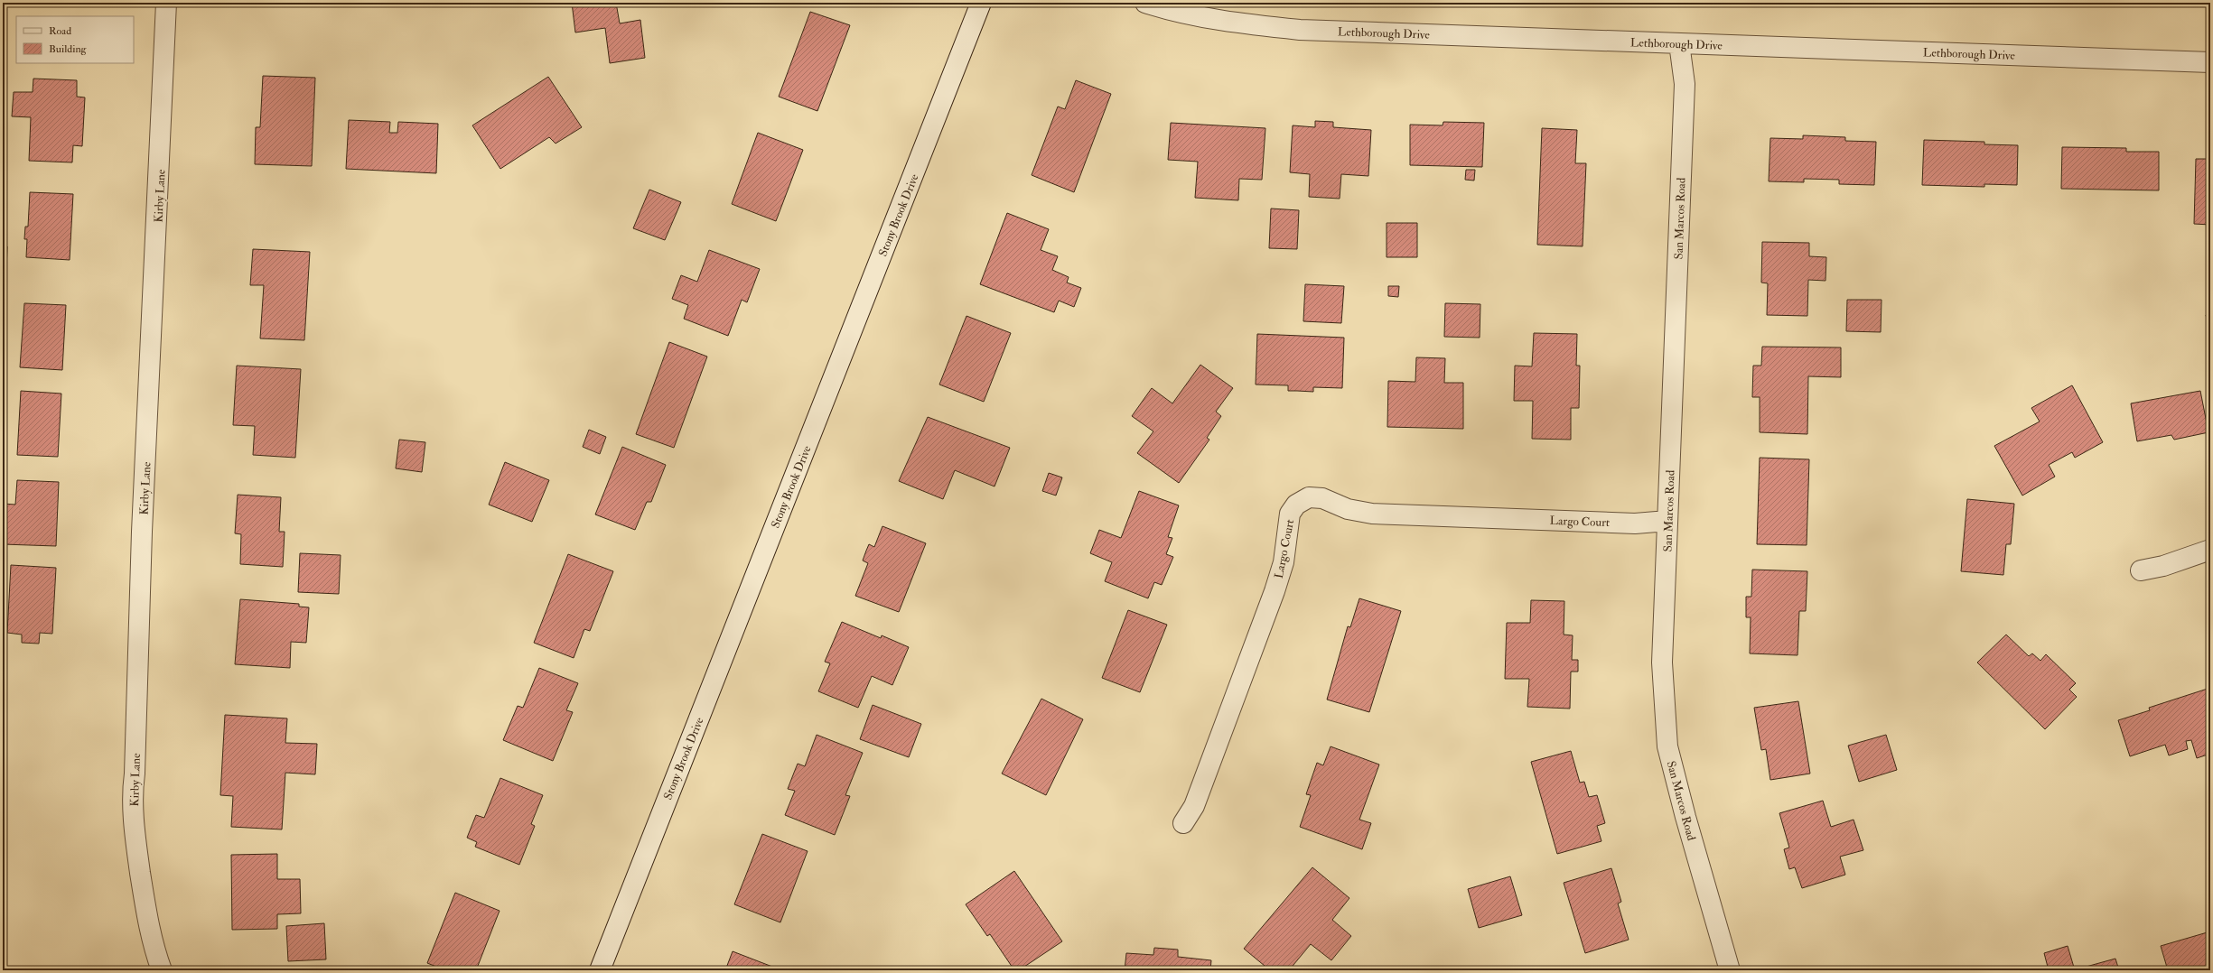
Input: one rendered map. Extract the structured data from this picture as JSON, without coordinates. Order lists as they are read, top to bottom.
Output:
{
  "streets": {
    "street": [
      "Lethborough Drive",
      "Kirby Lane",
      "Stony Brook Drive",
      "San Marcos Road",
      "Largo Court"
    ]
  },
  "crossings": [
    ["Lethborough Drive", "San Marcos Road"],
    ["San Marcos Road", "Largo Court"]
  ],
  "legend": ["Road", "Building"]
}
